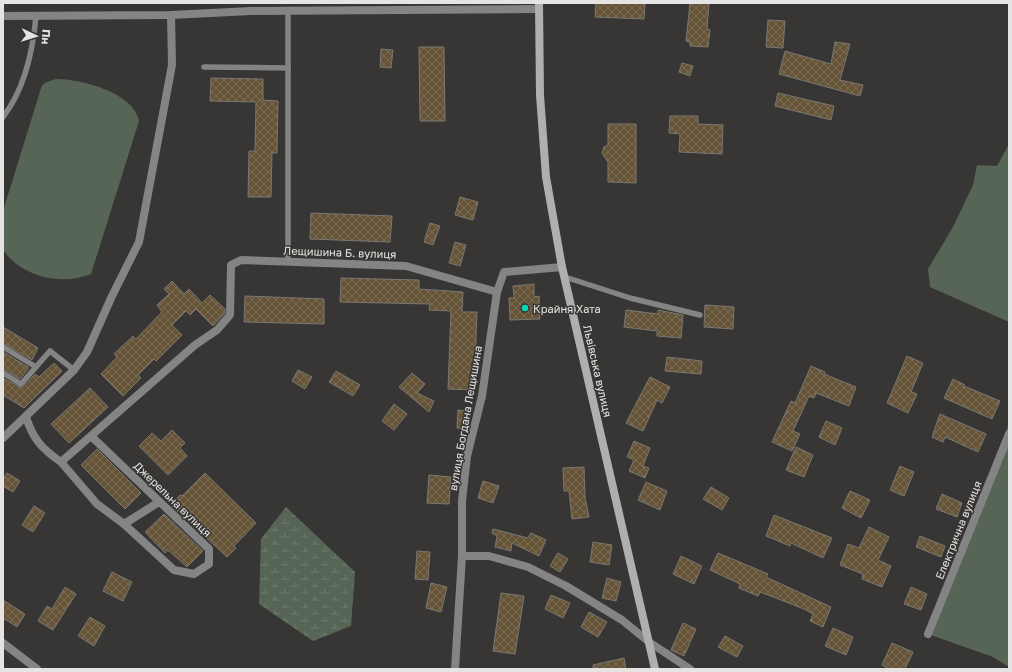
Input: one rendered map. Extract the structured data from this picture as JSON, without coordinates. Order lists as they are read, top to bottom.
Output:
{
  "streets": {
    "main road": ["Львівська вулиця"],
    "street": [
      "Лещишина Б. вулиця",
      "вулиця Богдана Лещишина",
      "Джерельна вулиця",
      "Електрична вулиця"
    ]
  },
  "crossings": [
    ["Лещишина Б. вулиця", "вулиця Богдана Лещишина"],
    ["Лещишина Б. вулиця", "Джерельна вулиця"]
  ],
  "places": ["Крайня Хата"],
  "north": "right"
}
